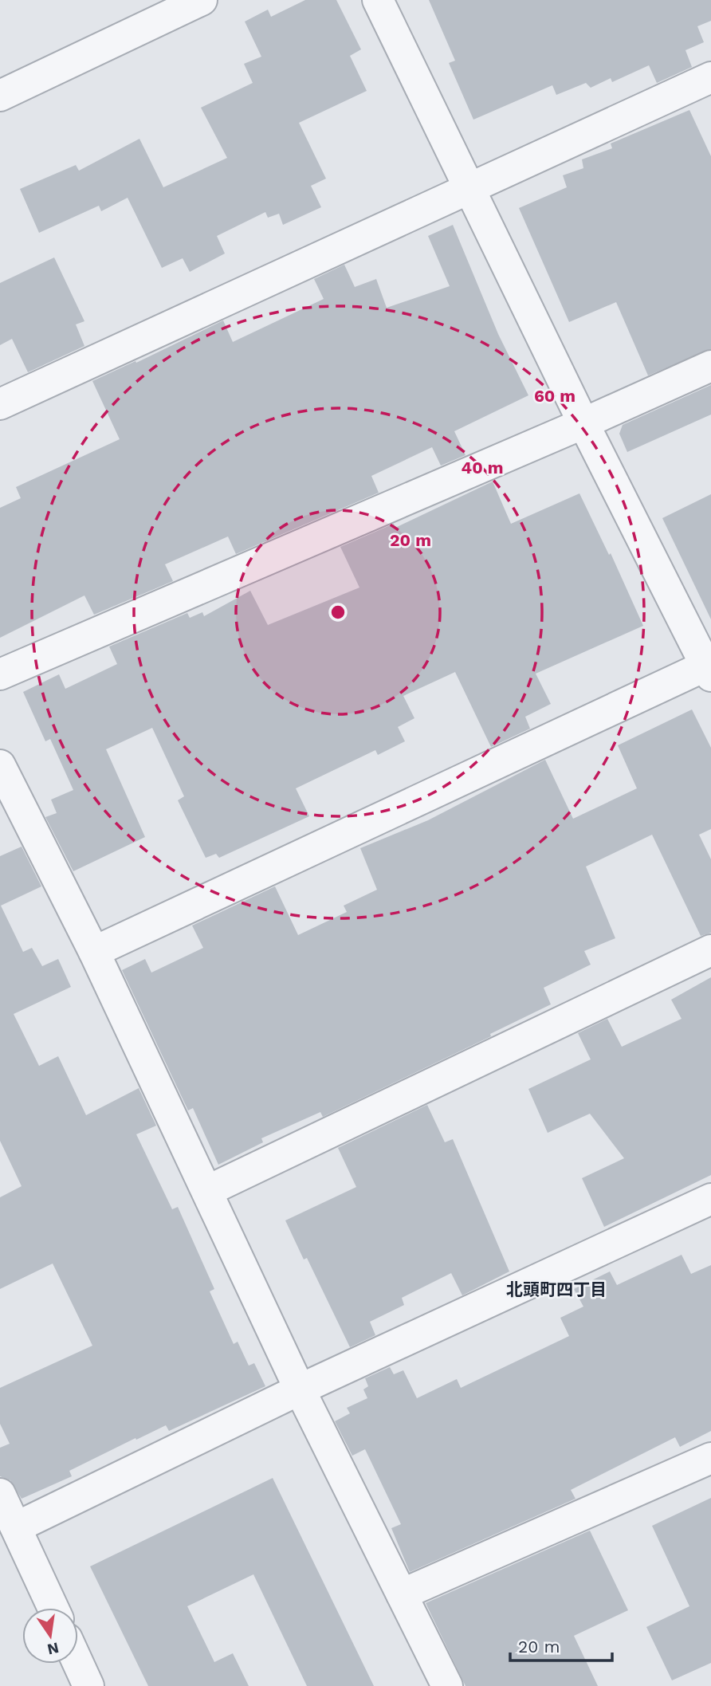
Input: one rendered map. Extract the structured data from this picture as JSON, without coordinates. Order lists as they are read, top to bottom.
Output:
{
  "districts": ["北頭町四丁目"],
  "scale_bar": "20 m",
  "north": "bottom",
  "rings": ["60 m", "40 m", "20 m"]
}
